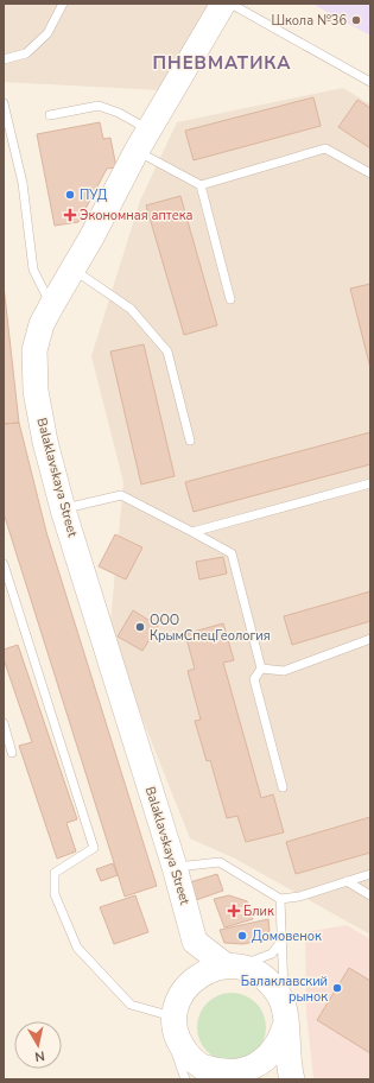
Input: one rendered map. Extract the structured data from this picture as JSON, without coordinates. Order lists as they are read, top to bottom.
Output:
{
  "streets": {
    "main road": ["Balaklavskaya Street"]
  },
  "districts": ["ПНЕВМАТИКА"],
  "places": {
    "other": [
      "Школа №36",
      "ПУД",
      "ООО КрымСпецГеология",
      "Домовенок",
      "Балаклавский рынок"
    ],
    "health": ["Экономная аптека", "Блик"]
  },
  "north": "bottom"
}
